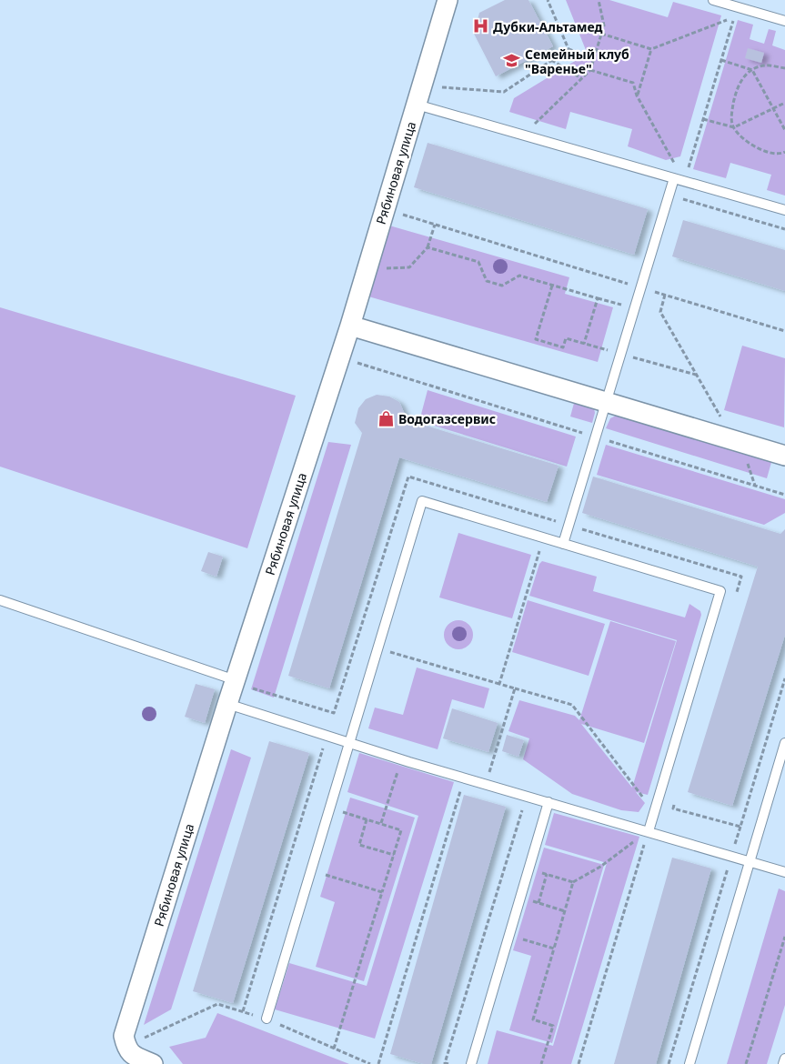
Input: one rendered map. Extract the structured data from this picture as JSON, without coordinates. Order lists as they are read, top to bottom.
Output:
{
  "streets": {
    "street": ["Рябиновая улица"]
  },
  "places": {
    "hospital": ["Дубки-Альтамед"],
    "school or university": ["Семейный клуб \"Варенье\""],
    "shop": ["Водогазсервис"]
  }
}
